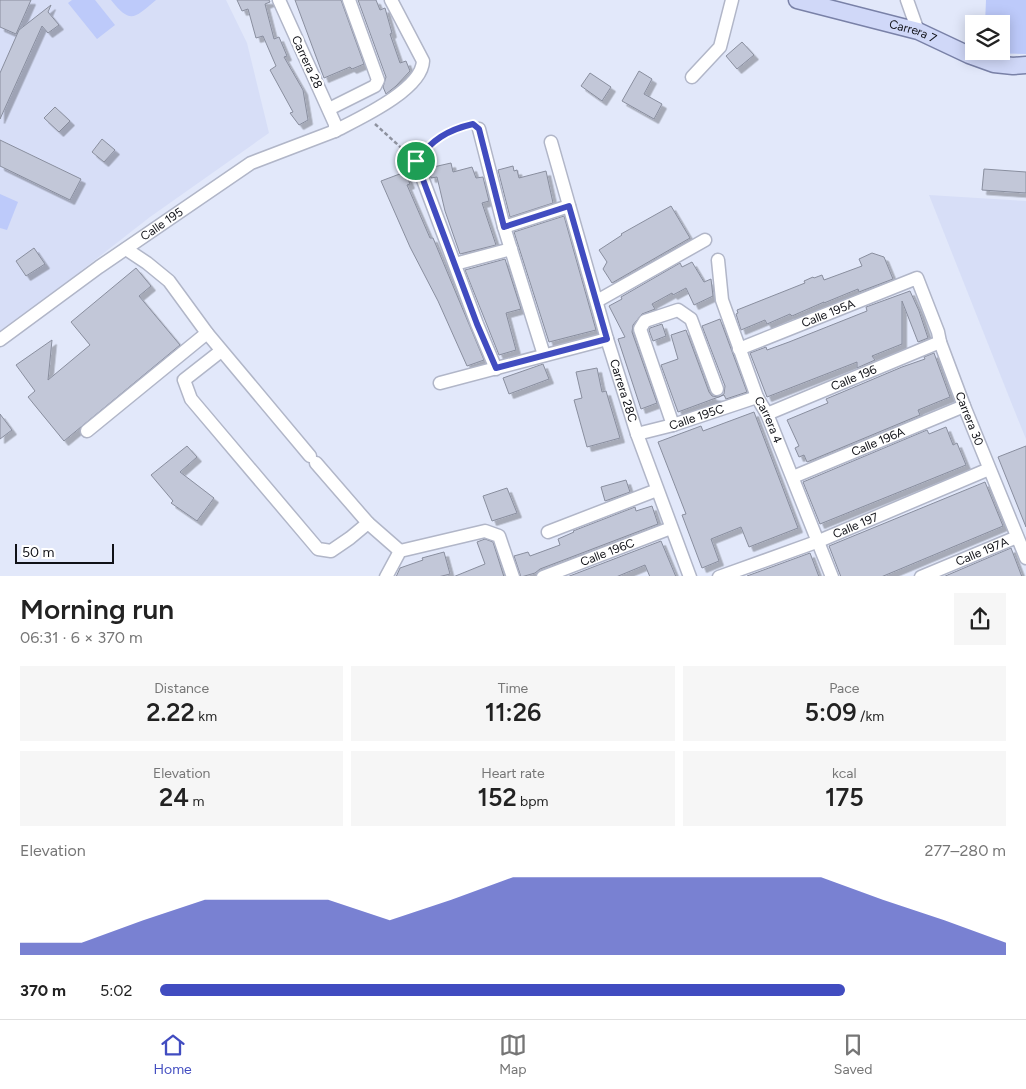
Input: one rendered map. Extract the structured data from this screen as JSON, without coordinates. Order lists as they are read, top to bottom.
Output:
{
  "streets": {
    "main road": ["Carrera 7"],
    "street": [
      "Carrera 28",
      "Calle 195",
      "Calle 195A",
      "Calle 196",
      "Carrera 28C",
      "Calle 195C",
      "Carrera 30",
      "Carrera 4",
      "Calle 196A",
      "Calle 197",
      "Calle 197A",
      "Calle 196C"
    ]
  },
  "crossings": [
    ["Carrera 28", "Calle 195"],
    ["Calle 195A", "Carrera 30"],
    ["Calle 195A", "Carrera 4"],
    ["Calle 196", "Carrera 30"],
    ["Calle 196", "Carrera 4"],
    ["Carrera 28C", "Calle 195C"],
    ["Carrera 28C", "Calle 196C"],
    ["Calle 195C", "Carrera 4"],
    ["Carrera 30", "Calle 196A"],
    ["Carrera 30", "Calle 197"],
    ["Carrera 30", "Calle 197A"],
    ["Carrera 4", "Calle 196A"],
    ["Carrera 4", "Calle 197"]
  ],
  "scale_bar": "50 m",
  "page": {
    "scale": "50 m",
    "heading": ["Morning run", "06:31 · 6 × 370 m"],
    "stats": [
      ["Distance", "2.22 km"],
      ["Time", "11:26"],
      ["Pace", "5:09 /km"],
      ["Elevation", "24 m"],
      ["Heart rate", "152 bpm"],
      ["kcal", "175"]
    ],
    "chart": ["Elevation", "277–280 m"],
    "list": [
      {
        "name": "370 m",
        "note": "5:02"
      }
    ],
    "tabs": ["Home", "Map", "Saved"]
  }
}
